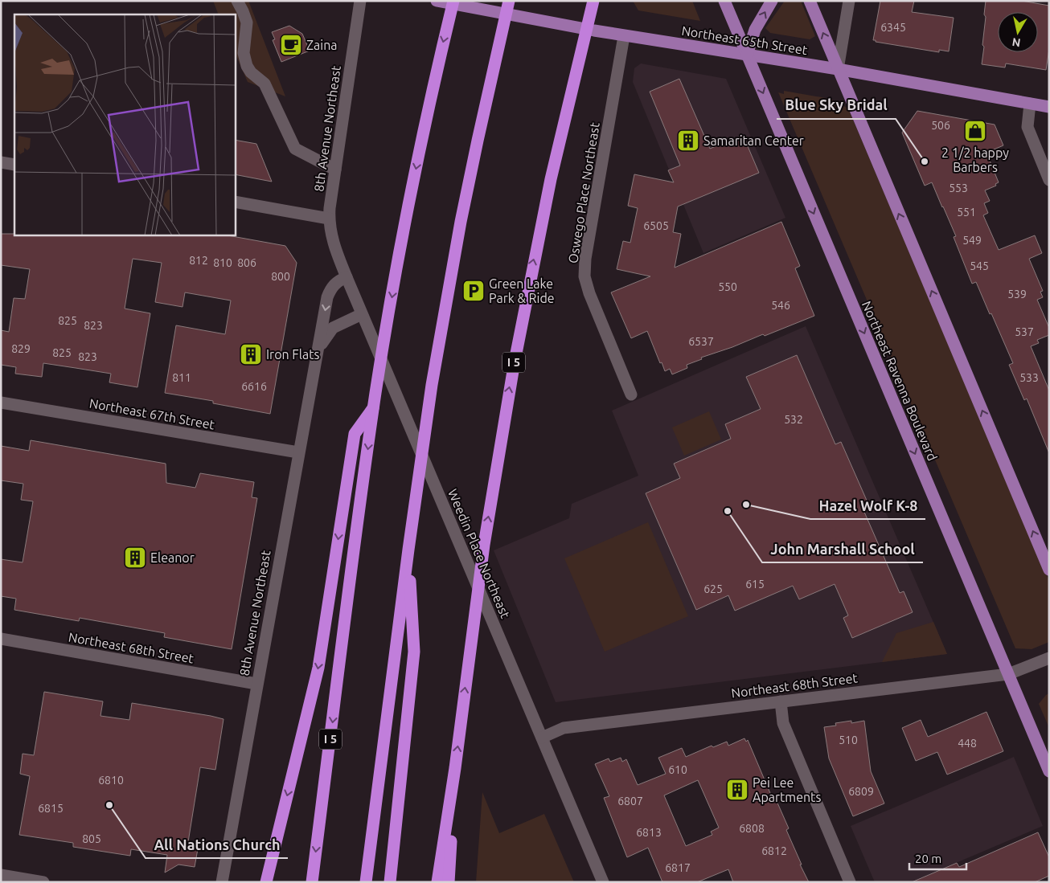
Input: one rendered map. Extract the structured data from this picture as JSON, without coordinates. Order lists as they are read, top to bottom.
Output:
{
  "streets": {
    "highway": ["I 5"],
    "main road": ["Northeast 65th Street", "Northeast Ravenna Boulevard"],
    "street": [
      "8th Avenue Northeast",
      "Oswego Place Northeast",
      "Northeast 67th Street",
      "Weedin Place Northeast",
      "Northeast 68th Street"
    ]
  },
  "crossings": [
    ["Northeast 65th Street", "Oswego Place Northeast"],
    ["Northeast 65th Street", "Northeast Ravenna Boulevard"],
    ["8th Avenue Northeast", "Northeast 67th Street"],
    ["8th Avenue Northeast", "Weedin Place Northeast"],
    ["8th Avenue Northeast", "Northeast 68th Street"],
    ["Northeast Ravenna Boulevard", "Northeast 68th Street"],
    ["Weedin Place Northeast", "Northeast 68th Street"]
  ],
  "places": {
    "cafe": ["Zaina"],
    "shop": ["2 1/2 happy Barbers"],
    "building": [
      "Samaritan Center",
      "Iron Flats",
      "Eleanor",
      "Pei Lee Apartments"
    ],
    "other": [
      "Blue Sky Bridal",
      "Hazel Wolf K-8",
      "John Marshall School",
      "All Nations Church"
    ],
    "parking": ["Green Lake Park & Ride"]
  },
  "house_numbers": [
    "6345",
    "506",
    "553",
    "551",
    "6505",
    "549",
    "812",
    "810",
    "806",
    "545",
    "800",
    "550",
    "539",
    "546",
    "825",
    "823",
    "537",
    "6537",
    "829",
    "825",
    "823",
    "811",
    "533",
    "6616",
    "532",
    "615",
    "625",
    "510",
    "448",
    "610",
    "6810",
    "6809",
    "6807",
    "6815",
    "6808",
    "6813",
    "805",
    "6812",
    "6817"
  ],
  "scale_bar": "20 m",
  "north": "bottom"
}
